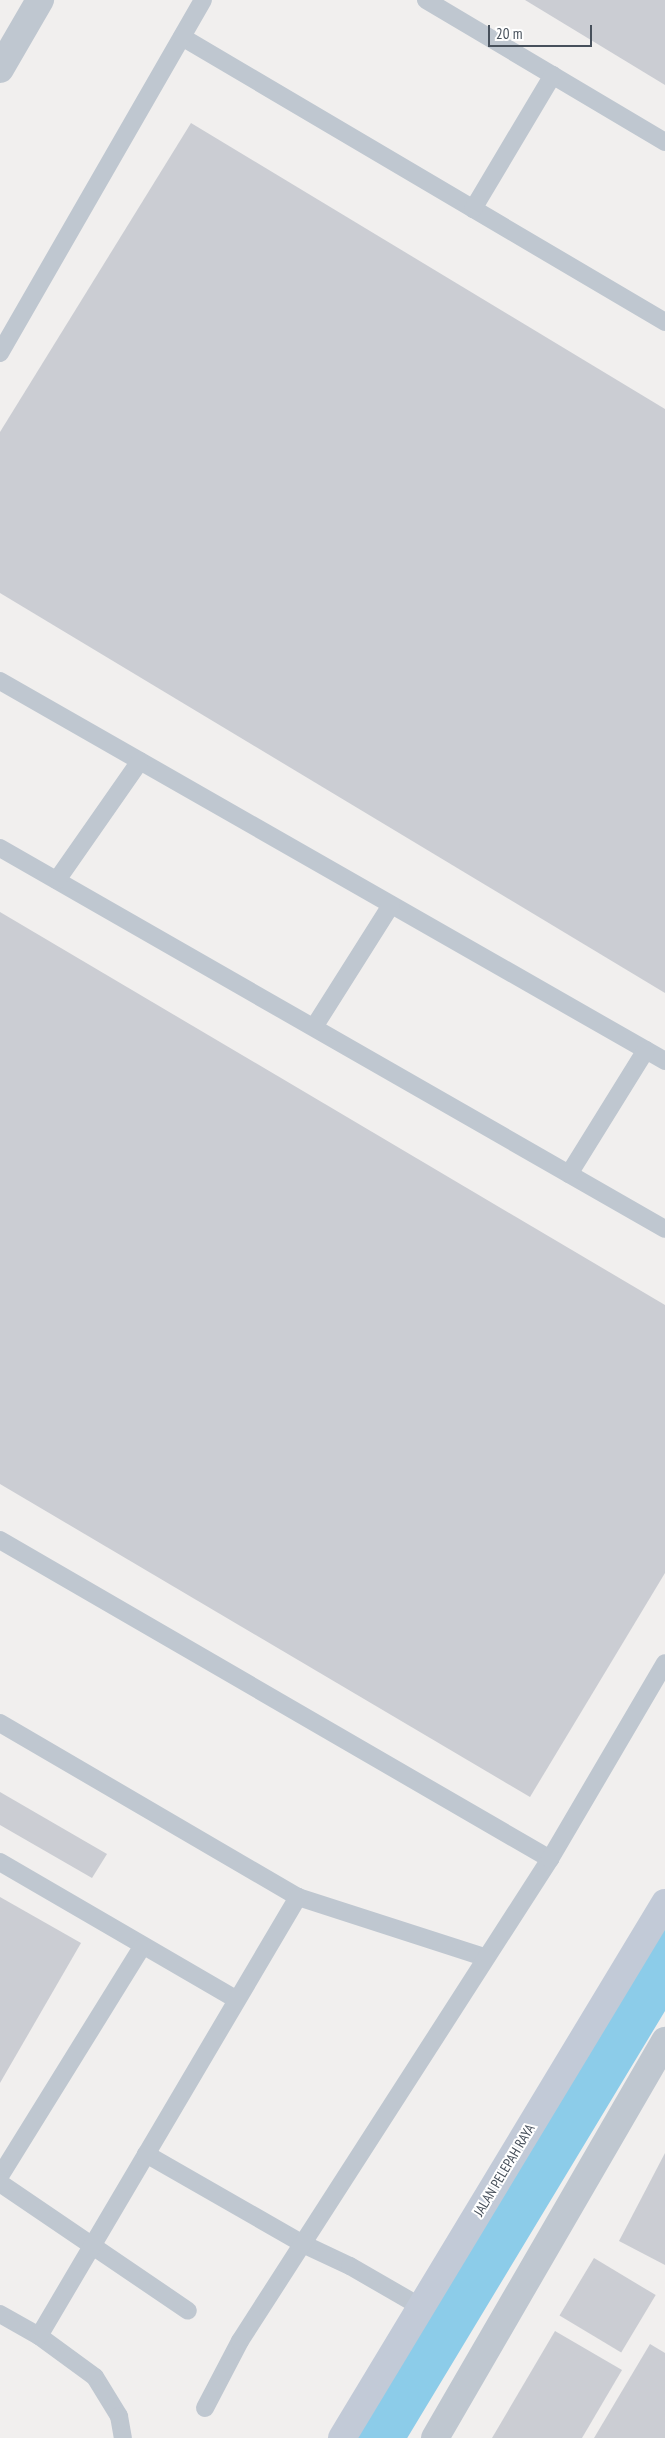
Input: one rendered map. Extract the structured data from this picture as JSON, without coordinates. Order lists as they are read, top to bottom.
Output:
{
  "streets": {
    "street": ["JALAN PELEPAH RAYA"]
  },
  "scale_bar": "20 m"
}
